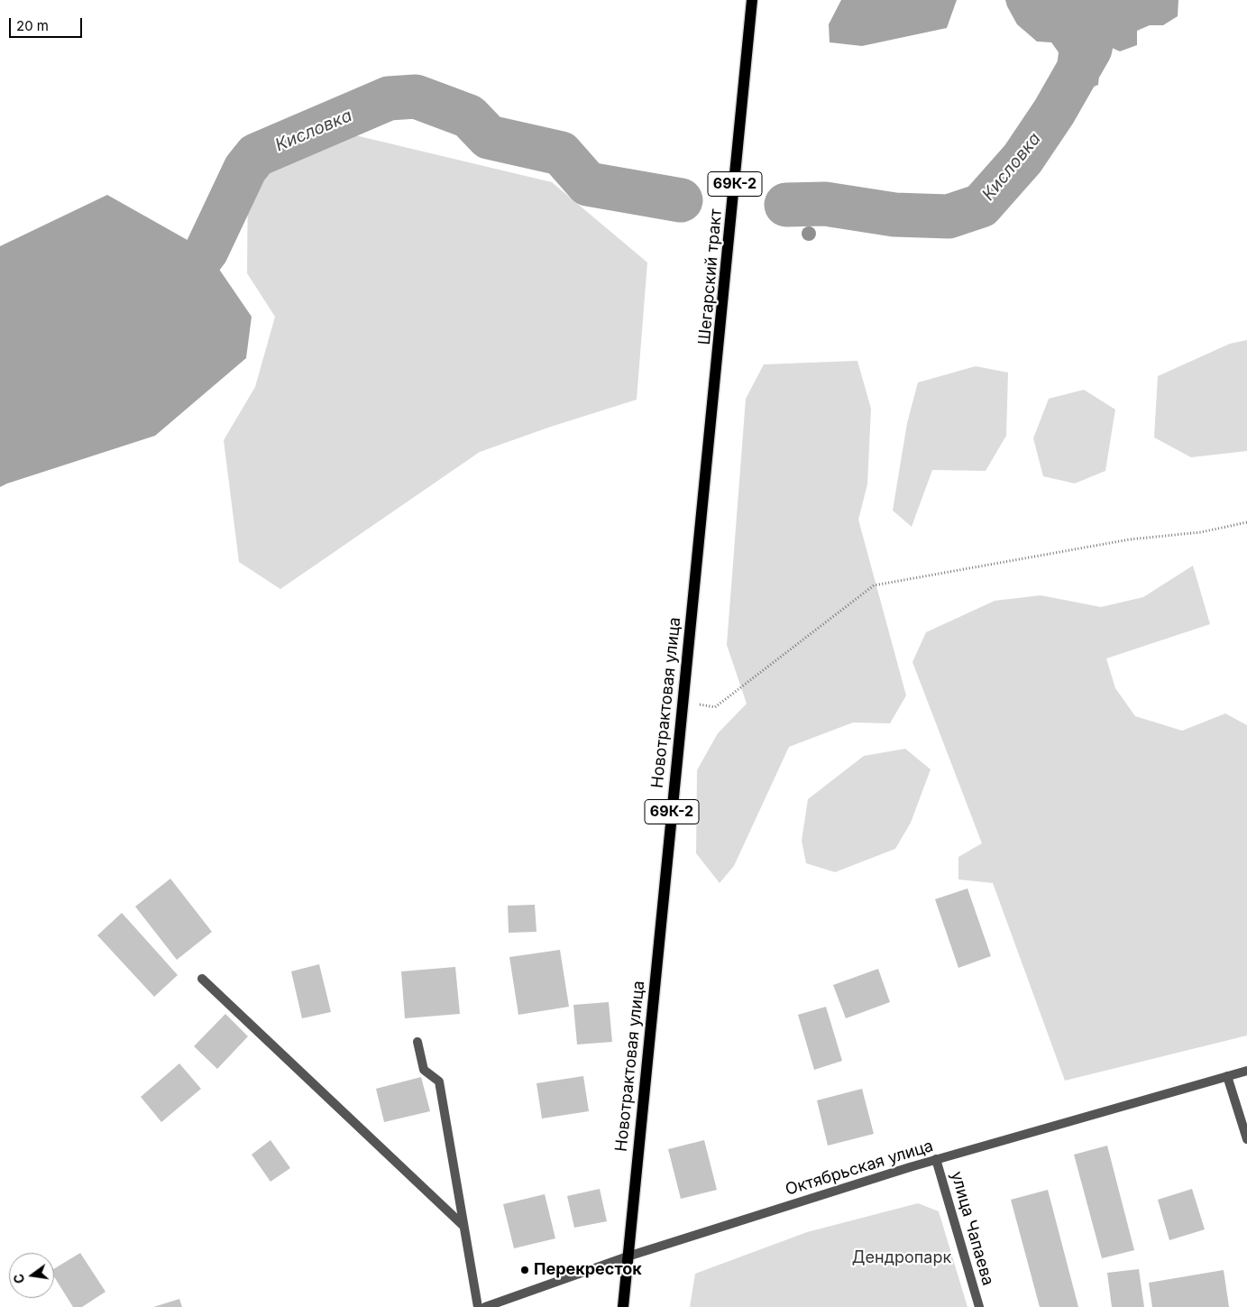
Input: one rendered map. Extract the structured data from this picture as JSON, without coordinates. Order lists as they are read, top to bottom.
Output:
{
  "streets": {
    "main road": ["69К-2", "Шегарский тракт", "Новотрактовая улица"],
    "street": ["Октябрьская улица", "улица Чапаева"]
  },
  "crossings": [
    ["69К-2", "Новотрактовая улица"],
    ["69К-2", "Октябрьская улица"],
    ["Шегарский тракт", "Новотрактовая улица"],
    ["Новотрактовая улица", "Октябрьская улица"],
    ["Октябрьская улица", "улица Чапаева"]
  ],
  "water": ["Кисловка"],
  "parks": ["Дендропарк"],
  "places": ["Перекресток"],
  "scale_bar": "20 m",
  "north": "left"
}
